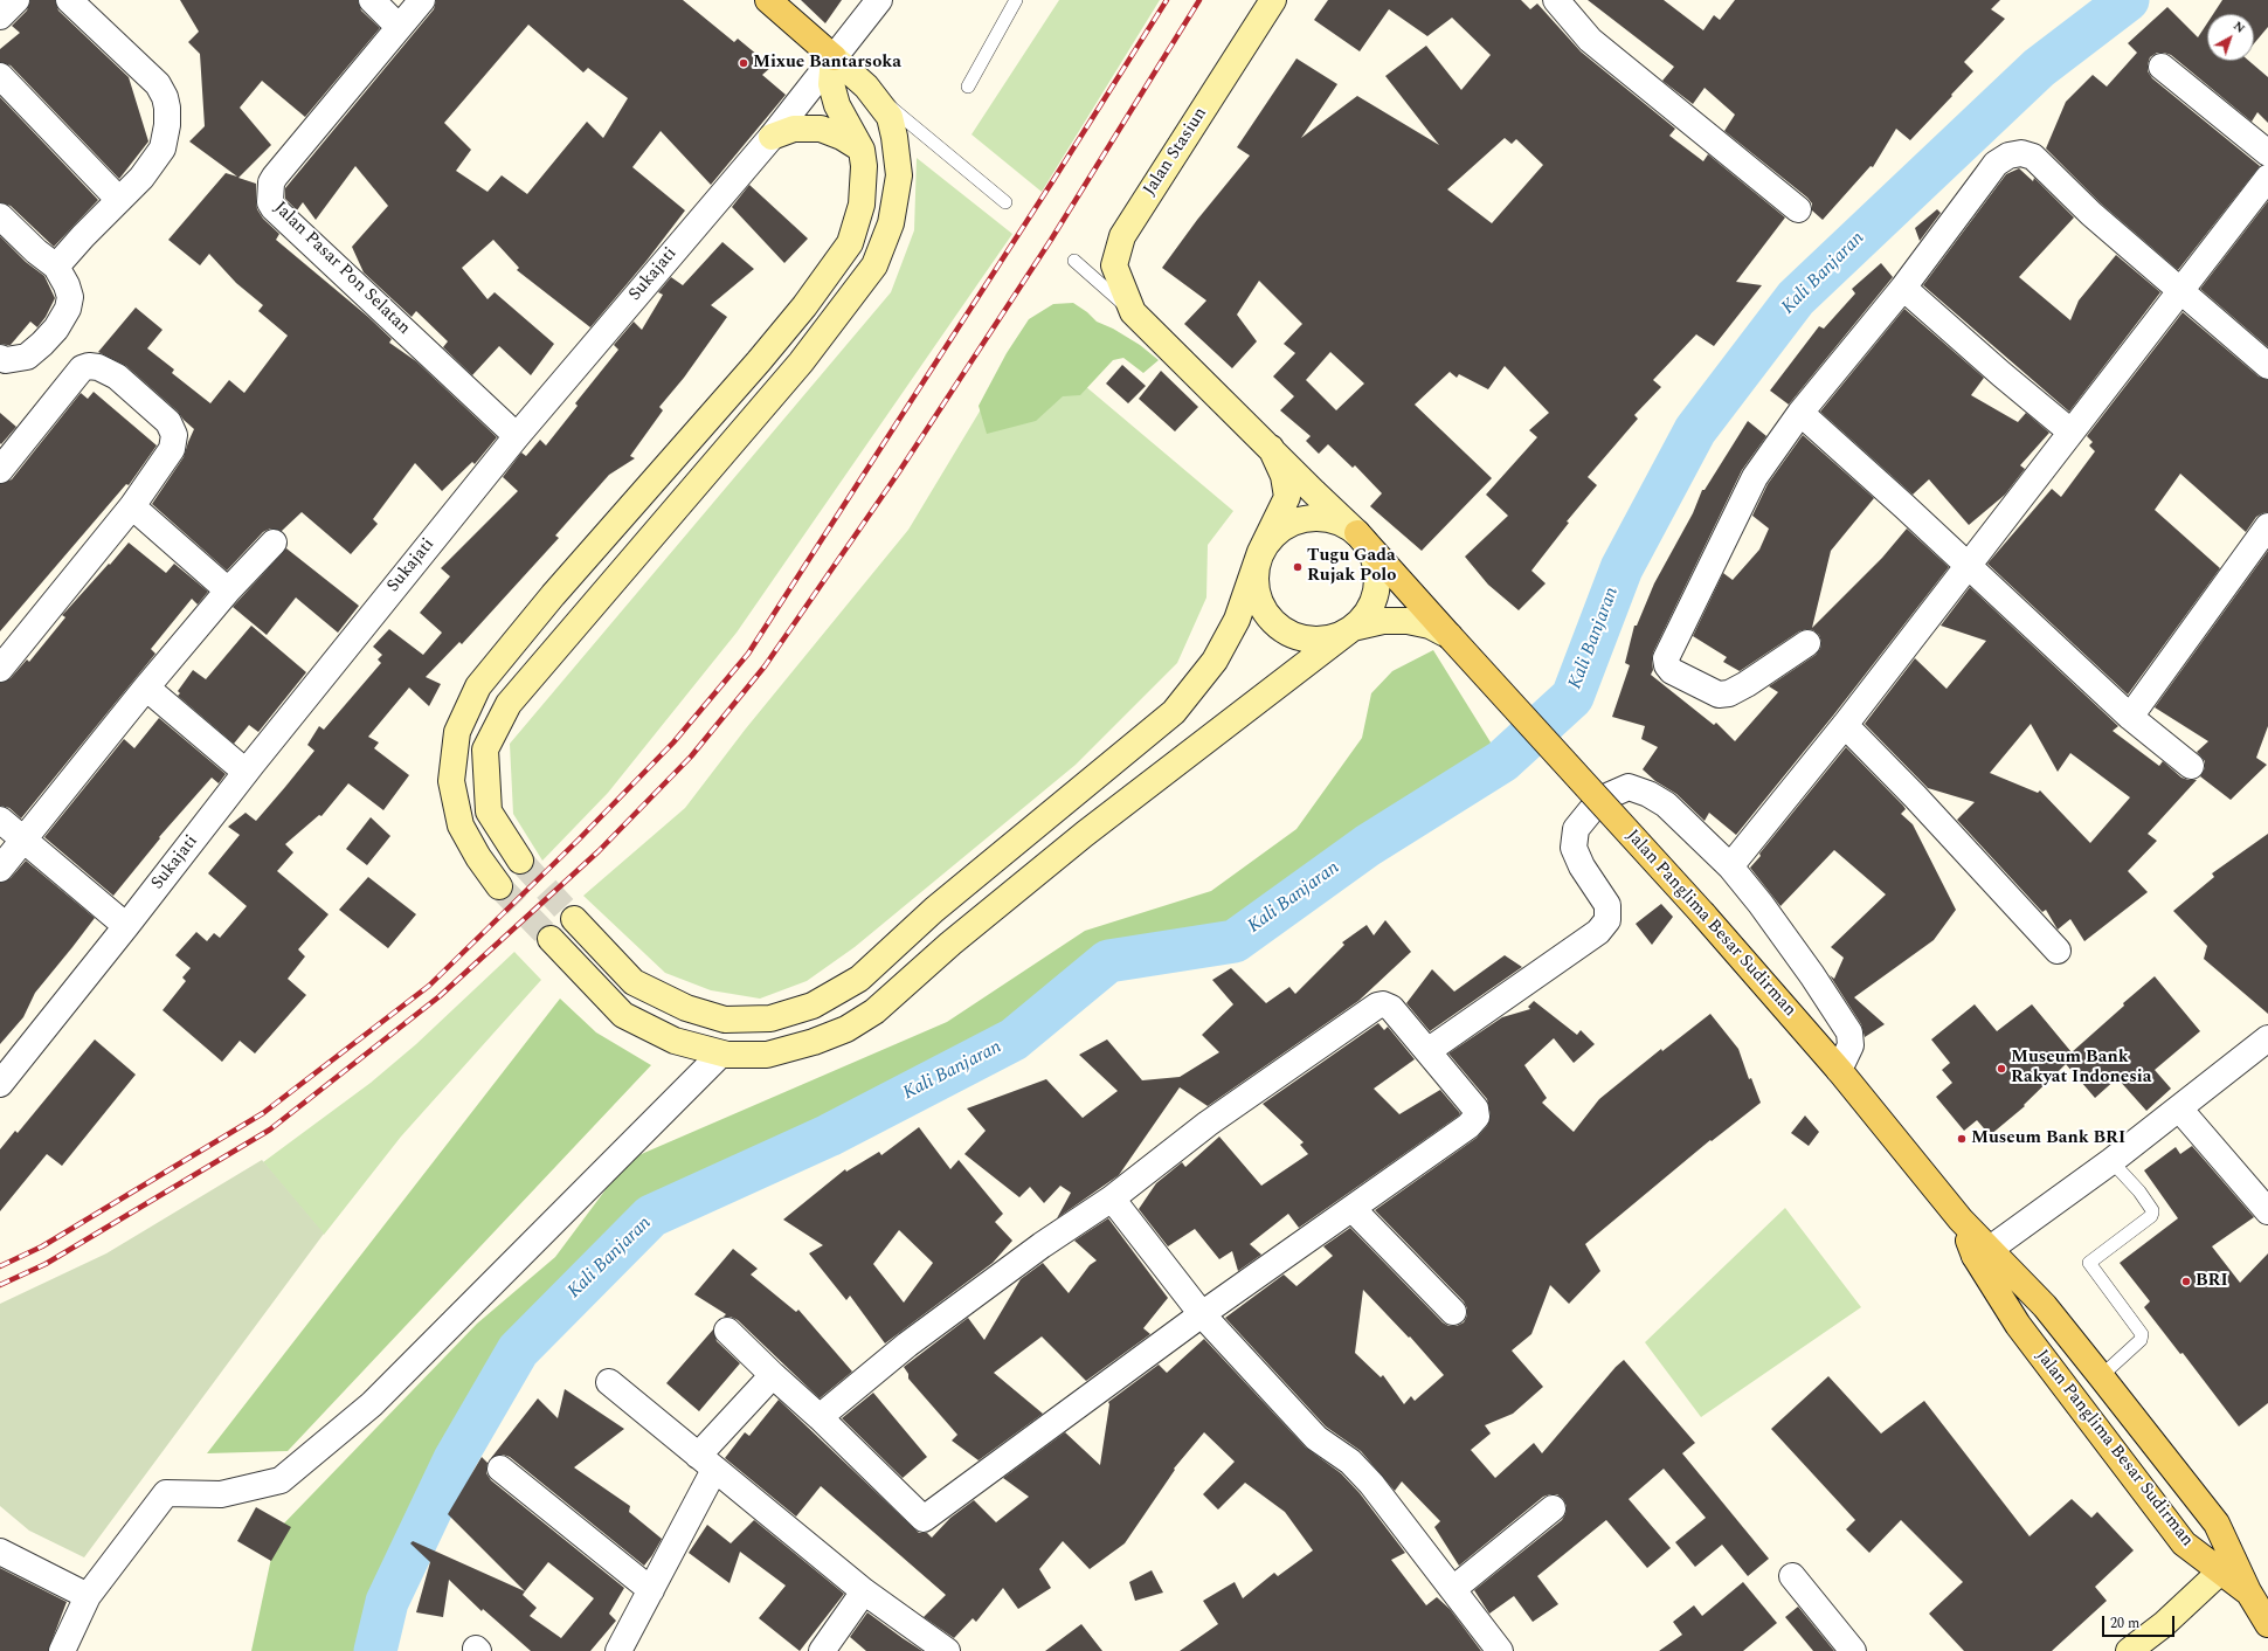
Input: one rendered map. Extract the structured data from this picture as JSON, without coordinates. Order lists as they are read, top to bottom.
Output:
{
  "streets": {
    "main road": ["Jalan Stasiun", "Jalan Panglima Besar Sudirman"],
    "street": ["Jalan Pasar Pon Selatan", "Sukajati"]
  },
  "crossings": [
    ["Jalan Stasiun", "Jalan Panglima Besar Sudirman"],
    ["Jalan Pasar Pon Selatan", "Sukajati"]
  ],
  "water": ["Kali Banjaran"],
  "places": [
    "Mixue Bantarsoka",
    "Tugu Gada Rujak Polo",
    "Museum Bank Rakyat Indonesia",
    "Museum Bank BRI",
    "BRI"
  ],
  "scale_bar": "20 m",
  "north": "top right"
}
